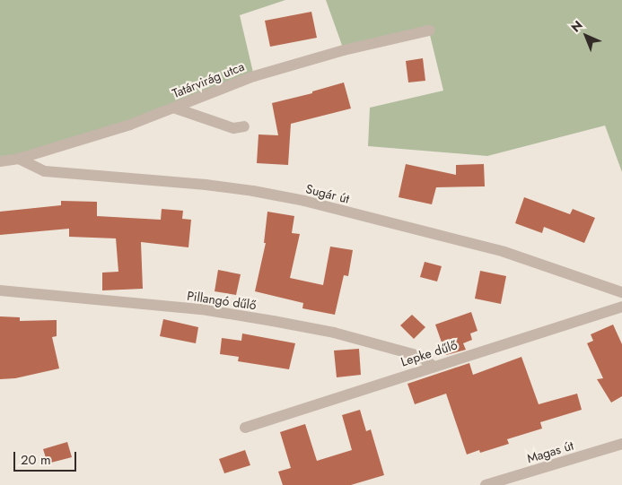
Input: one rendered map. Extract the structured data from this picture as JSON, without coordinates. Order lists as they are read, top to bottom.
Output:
{
  "streets": {
    "street": [
      "Tatárvirág utca",
      "Sugár út",
      "Pillangó dűlő",
      "Lepke dűlő",
      "Magas út"
    ]
  },
  "crossings": [
    ["Tatárvirág utca", "Sugár út"],
    ["Pillangó dűlő", "Lepke dűlő"]
  ],
  "scale_bar": "20 m",
  "north": "top left"
}
